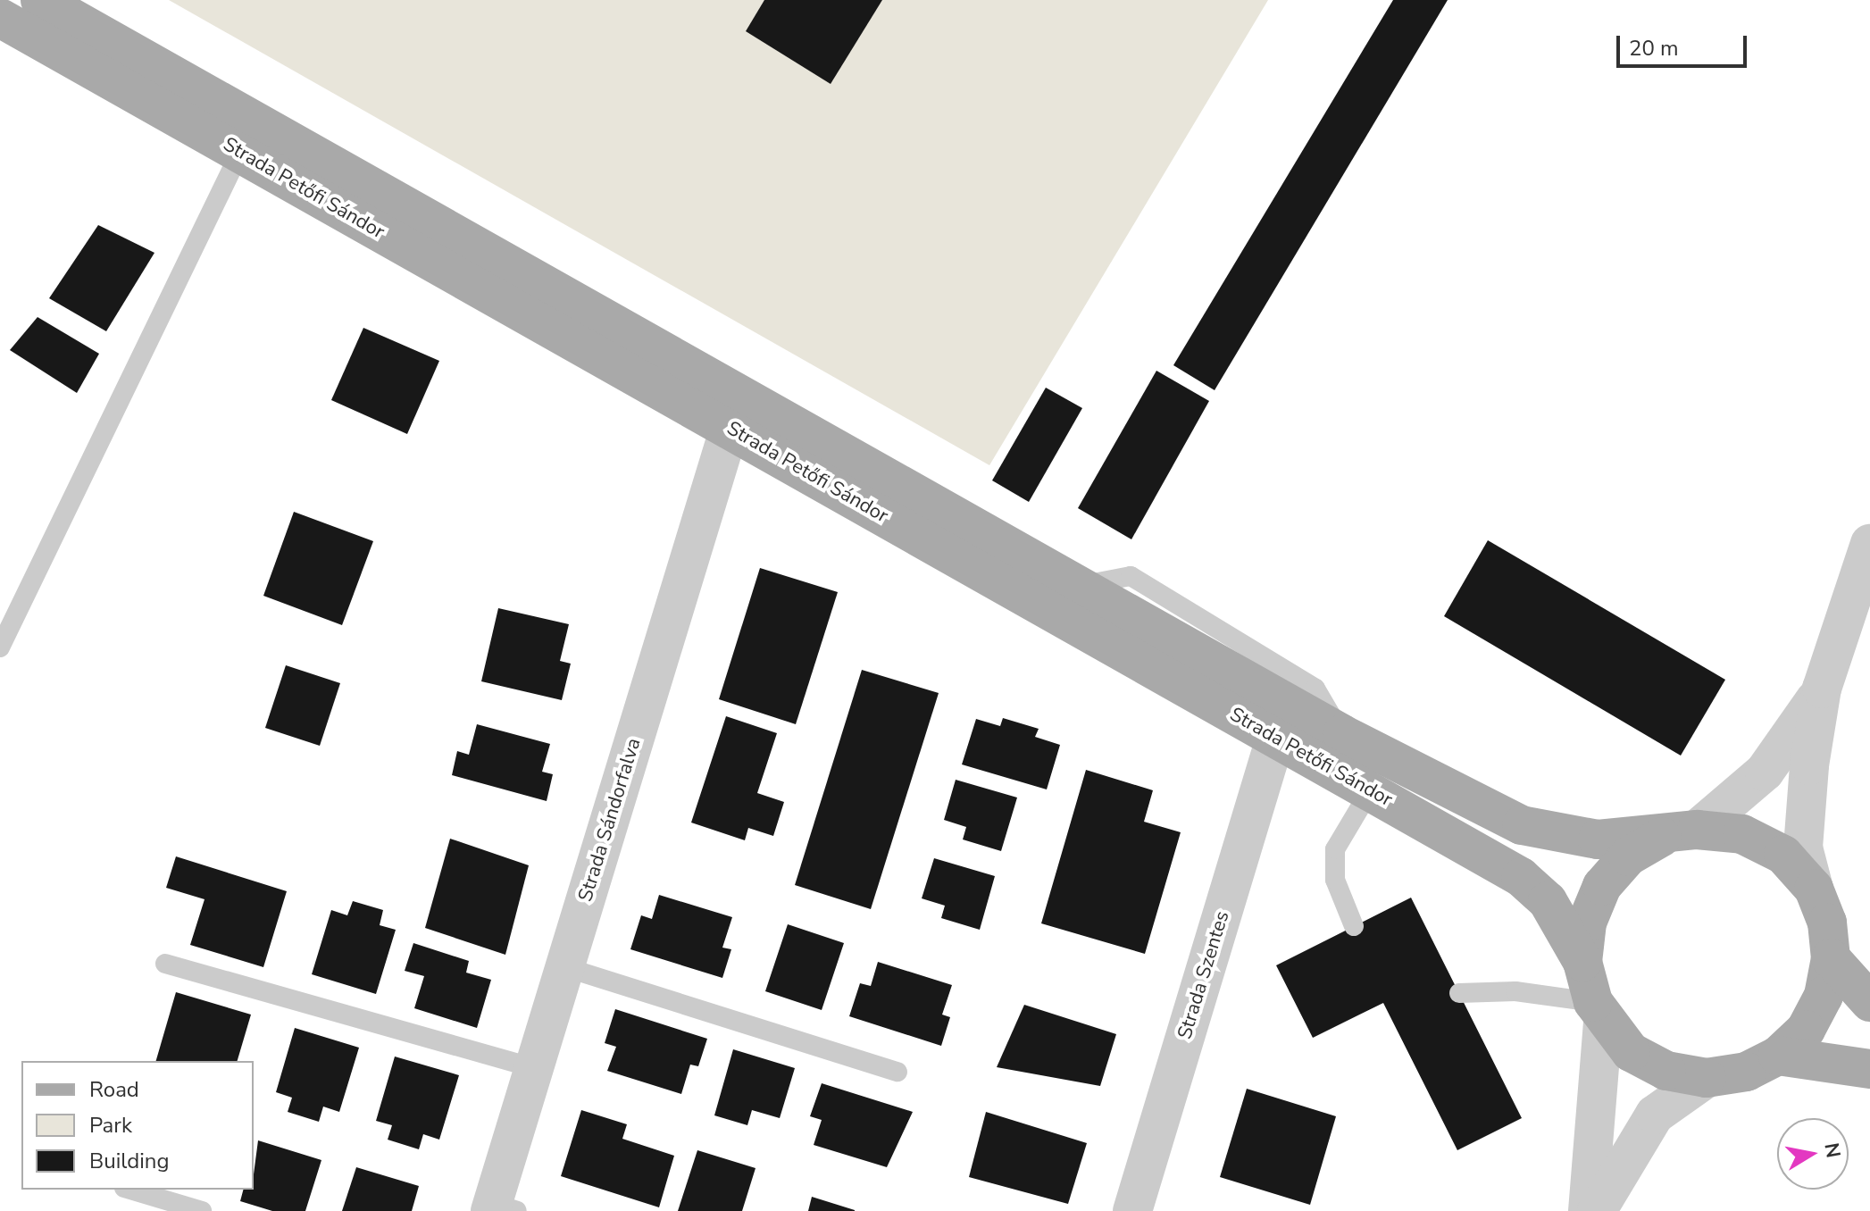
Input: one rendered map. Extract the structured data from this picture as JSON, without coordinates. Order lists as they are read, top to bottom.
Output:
{
  "streets": {
    "main road": ["Strada Petőfi Sándor"],
    "street": ["Strada Sándorfalva", "Strada Szentes"]
  },
  "crossings": [
    ["Strada Petőfi Sándor", "Strada Sándorfalva"],
    ["Strada Petőfi Sándor", "Strada Szentes"]
  ],
  "legend": ["Road", "Park", "Building"],
  "scale_bar": "20 m",
  "north": "right"
}
